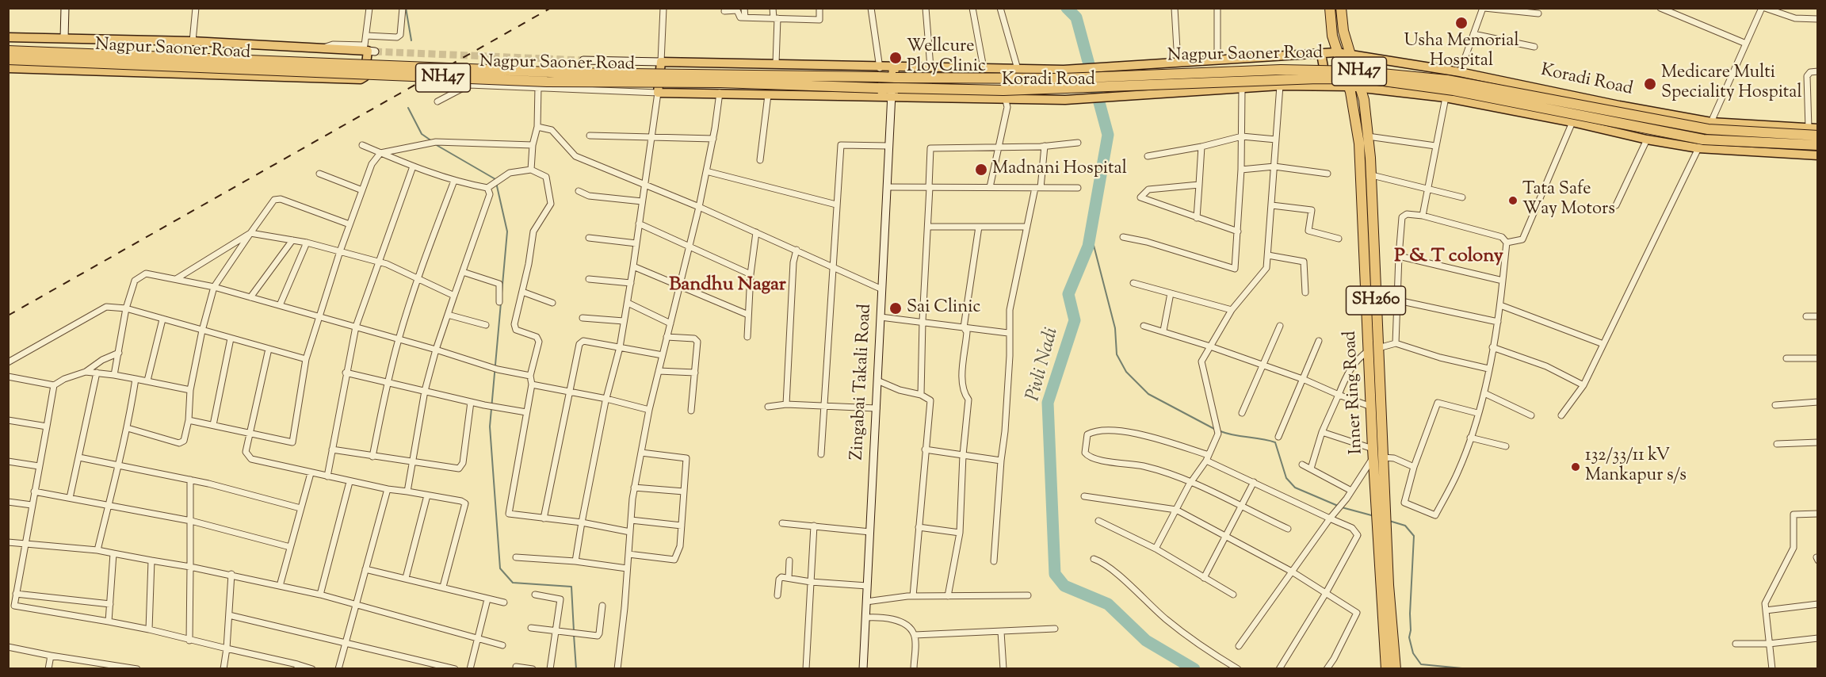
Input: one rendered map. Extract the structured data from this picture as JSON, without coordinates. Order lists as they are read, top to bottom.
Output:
{
  "streets": {
    "highway": [
      "Nagpur Saoner Road",
      "NH47",
      "Koradi Road",
      "SH260",
      "Inner Ring Road"
    ],
    "street": ["Zingabai Takali Road"]
  },
  "crossings": [
    ["Nagpur Saoner Road", "NH47"],
    ["Nagpur Saoner Road", "Koradi Road"],
    ["Nagpur Saoner Road", "Zingabai Takali Road"],
    ["NH47", "Koradi Road"],
    ["NH47", "SH260"],
    ["Koradi Road", "SH260"],
    ["Koradi Road", "Zingabai Takali Road"],
    ["Koradi Road", "Inner Ring Road"],
    ["SH260", "Inner Ring Road"]
  ],
  "districts": ["P & T colony", "Bandhu Nagar"],
  "water": ["Pivli Nadi"],
  "places": [
    "Usha Memorial Hospital",
    "Wellcure PloyClinic",
    "Medicare Multi Speciality Hospital",
    "Madnani Hospital",
    "Tata Safe Way Motors",
    "Sai Clinic",
    "132/33/11 kV Mankapur s/s"
  ]
}
